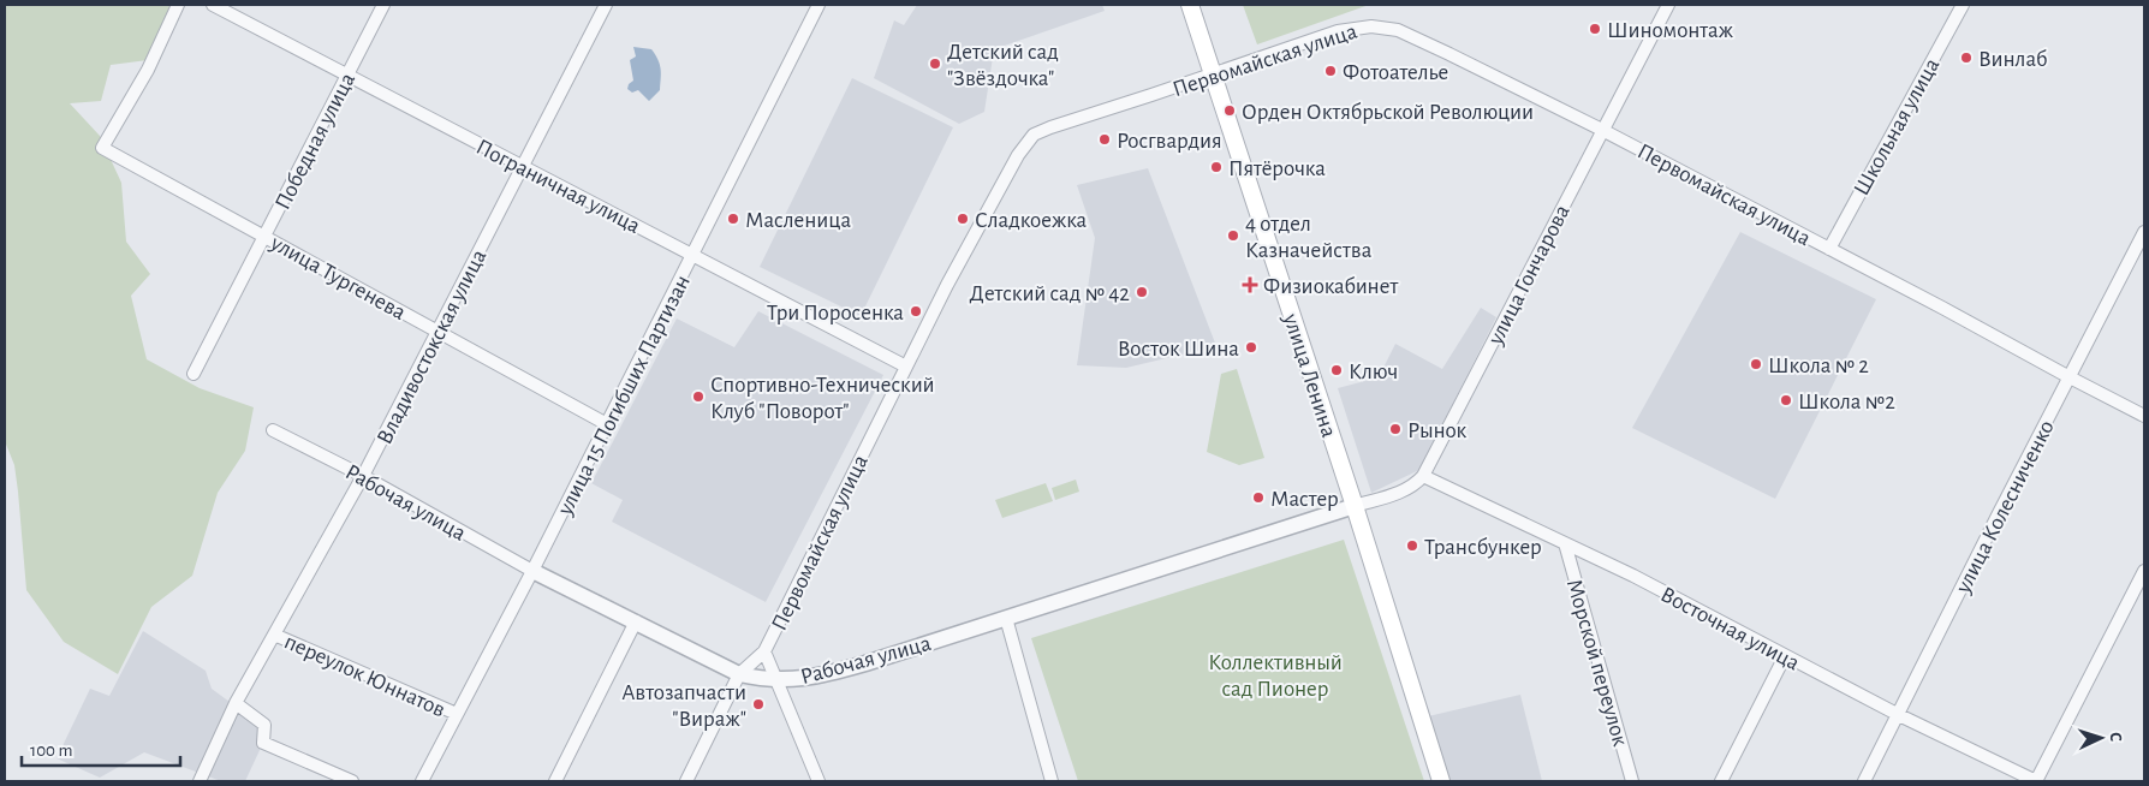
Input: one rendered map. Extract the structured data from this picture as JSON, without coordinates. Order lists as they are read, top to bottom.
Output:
{
  "streets": {
    "main road": ["улица Ленина"],
    "street": [
      "Первомайская улица",
      "Школьная улица",
      "Победная улица",
      "Пограничная улица",
      "улица Гончарова",
      "улица Тургенева",
      "Владивостокская улица",
      "улица 15 Погибших Партизан",
      "Рабочая улица",
      "улица Колесниченко",
      "Восточная улица",
      "Морской переулок",
      "переулок Юннатов"
    ]
  },
  "crossings": [
    ["Первомайская улица", "Школьная улица"],
    ["Первомайская улица", "Пограничная улица"],
    ["Первомайская улица", "улица Гончарова"],
    ["Первомайская улица", "улица Ленина"],
    ["Первомайская улица", "Рабочая улица"],
    ["Первомайская улица", "улица Колесниченко"],
    ["Победная улица", "Пограничная улица"],
    ["Победная улица", "улица Тургенева"],
    ["Пограничная улица", "Владивостокская улица"],
    ["Пограничная улица", "улица 15 Погибших Партизан"],
    ["улица Гончарова", "улица Ленина"],
    ["улица Гончарова", "Рабочая улица"],
    ["улица Гончарова", "Восточная улица"],
    ["улица Тургенева", "Владивостокская улица"],
    ["улица Тургенева", "улица 15 Погибших Партизан"],
    ["Владивостокская улица", "Рабочая улица"],
    ["Владивостокская улица", "переулок Юннатов"],
    ["улица Ленина", "Рабочая улица"],
    ["улица 15 Погибших Партизан", "Рабочая улица"],
    ["улица 15 Погибших Партизан", "переулок Юннатов"],
    ["улица Колесниченко", "Восточная улица"],
    ["Восточная улица", "Морской переулок"]
  ],
  "parks": ["Коллективный сад Пионер"],
  "places": {
    "other": [
      "Шиномонтаж",
      "Винлаб",
      "Детский сад \"Звёздочка\"",
      "Фотоателье",
      "Орден Октябрьской Революции",
      "Росгвардия",
      "Пятёрочка",
      "Масленица",
      "Сладкоежка",
      "4 отдел Казначейства",
      "Детский сад № 42",
      "Три Поросенка",
      "Восток Шина",
      "Школа № 2",
      "Ключ",
      "Спортивно-Технический Клуб \"Поворот\"",
      "Школа №2",
      "Рынок",
      "Мастер",
      "Трансбункер",
      "Автозапчасти \"Вираж\""
    ],
    "health": ["Физиокабинет"]
  },
  "scale_bar": "100 m",
  "north": "right"
}
